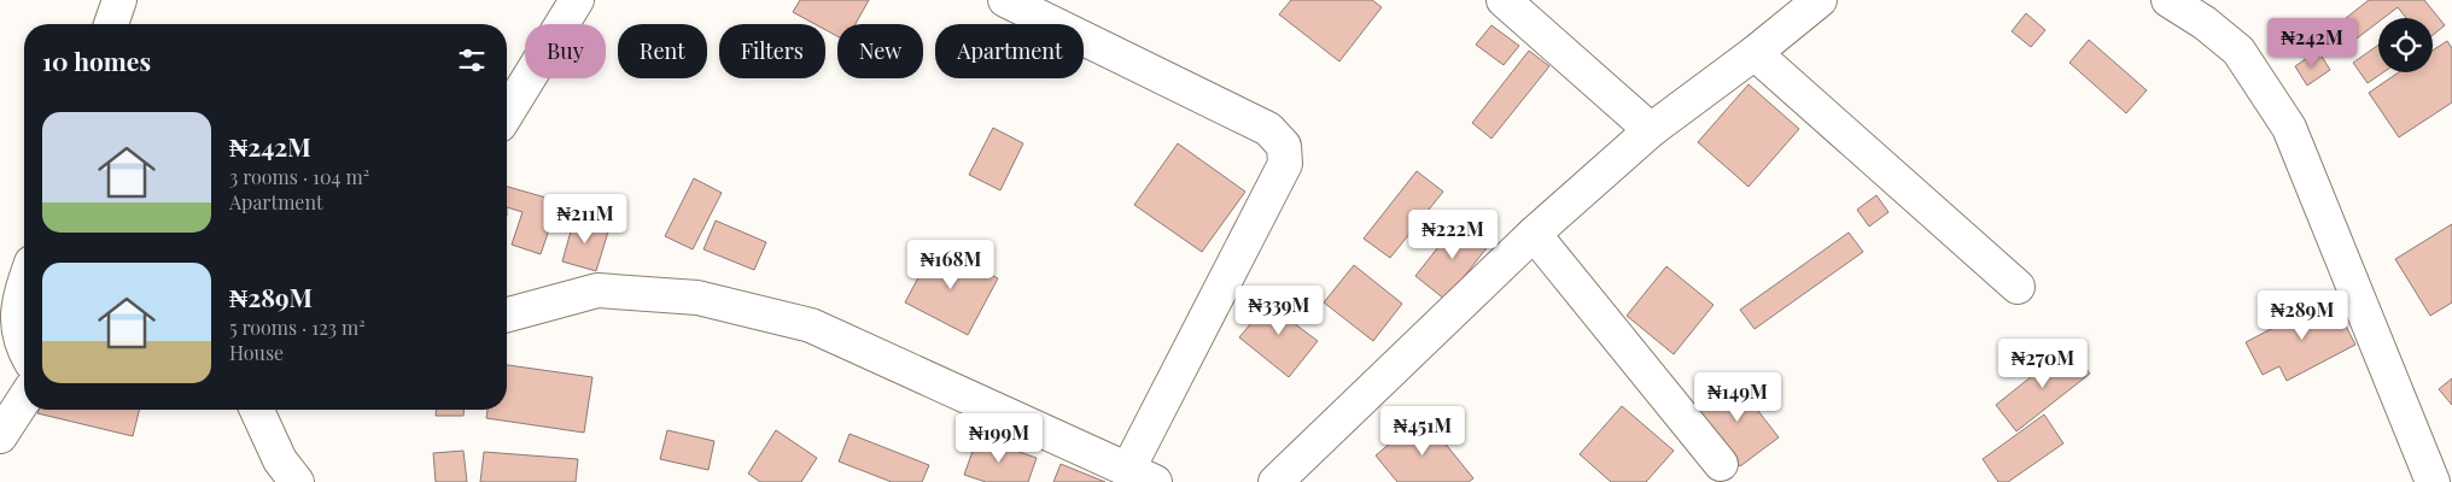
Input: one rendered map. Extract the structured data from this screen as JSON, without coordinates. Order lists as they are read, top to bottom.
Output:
{
  "page": {
    "price": [
      "₦242M",
      "₦211M",
      "₦222M",
      "₦168M",
      "₦339M",
      "₦289M",
      "₦270M",
      "₦149M",
      "₦451M",
      "₦199M"
    ],
    "chip": [
      "Buy",
      "Rent",
      "Filters",
      "New",
      "Apartment"
    ],
    "heading": "10 homes",
    "list": [
      {
        "name": "₦242M",
        "note": "3 rooms · 104 m² · Apartment"
      },
      {
        "name": "₦289M",
        "note": "5 rooms · 123 m² · House"
      }
    ]
  }
}
